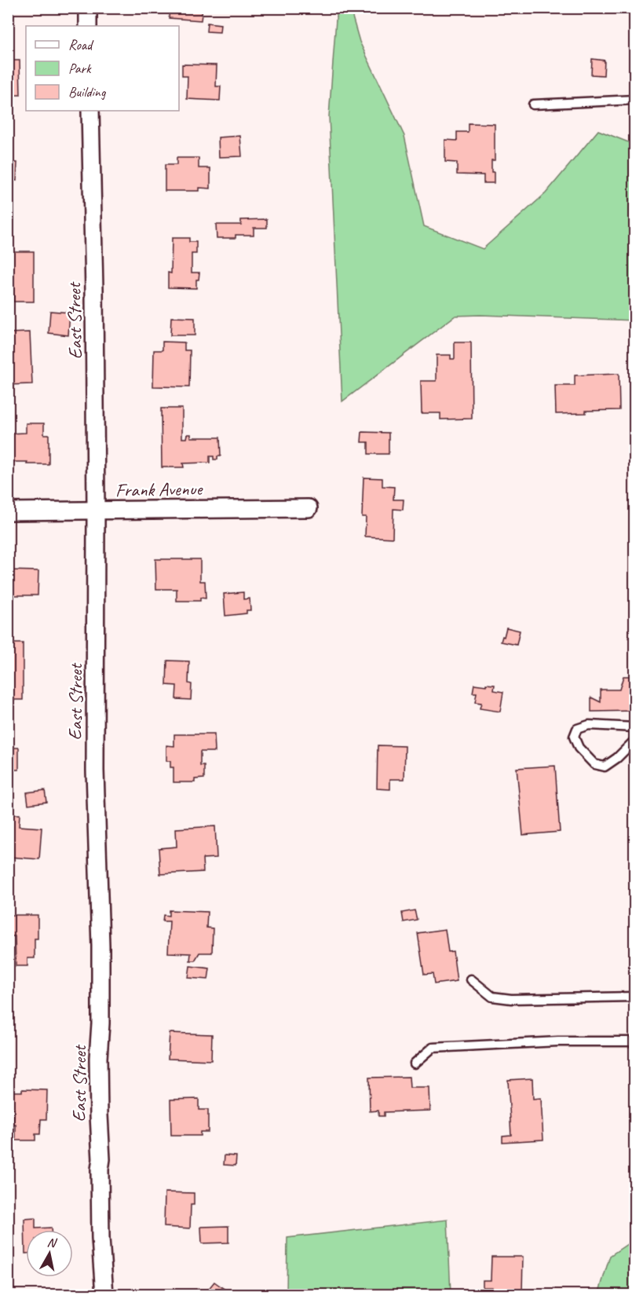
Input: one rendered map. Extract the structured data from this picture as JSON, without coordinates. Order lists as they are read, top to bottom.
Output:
{
  "streets": {
    "street": ["East Street", "Frank Avenue"]
  },
  "crossings": [
    ["East Street", "Frank Avenue"]
  ],
  "legend": ["Road", "Park", "Building"],
  "north": "top"
}
